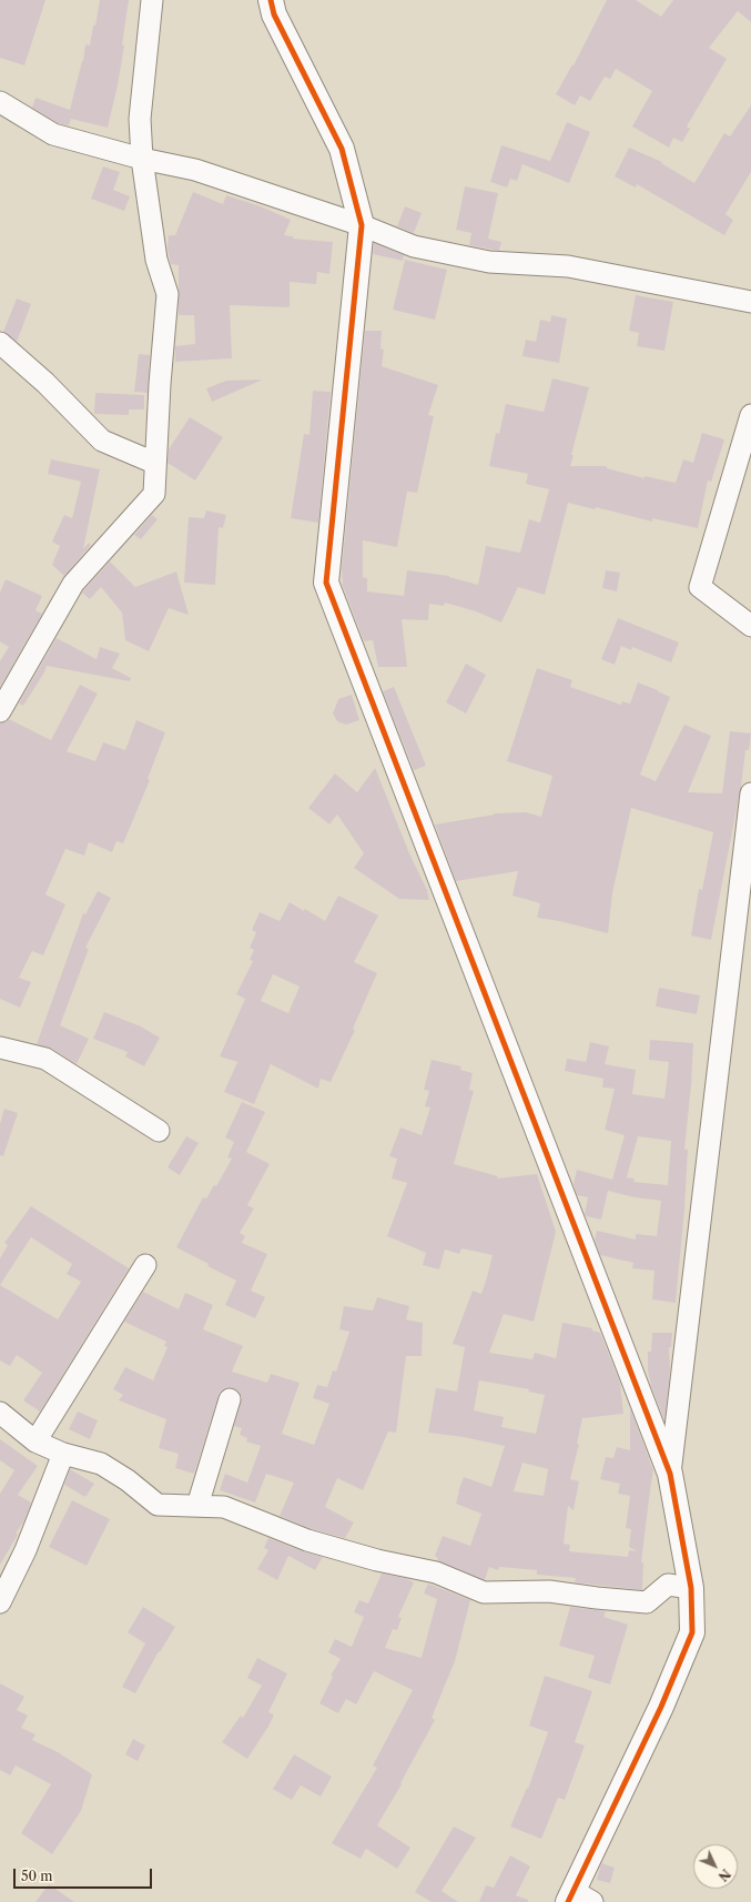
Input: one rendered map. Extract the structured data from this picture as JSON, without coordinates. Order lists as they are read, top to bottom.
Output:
{
  "scale_bar": "50 m",
  "north": "bottom right"
}
